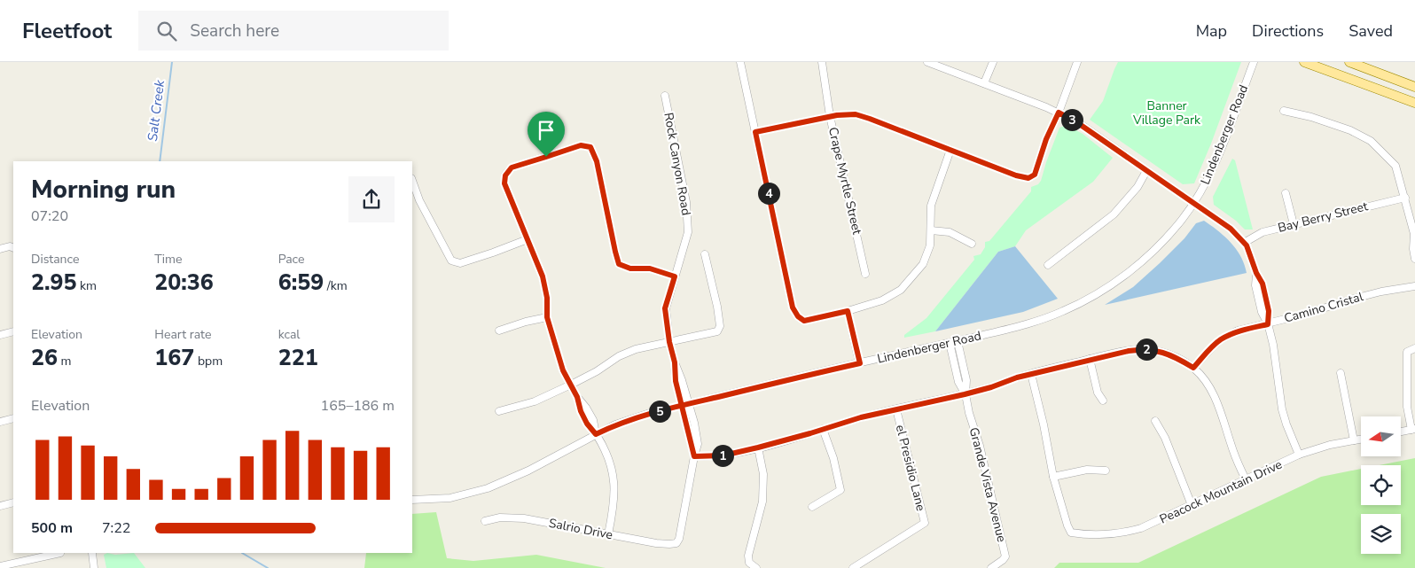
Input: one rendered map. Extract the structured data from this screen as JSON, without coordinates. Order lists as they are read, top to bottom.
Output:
{
  "streets": {
    "street": [
      "Lindenberger Road",
      "Rock Canyon Road",
      "Crape Myrtle Street",
      "Bay Berry Street",
      "Camino Cristal",
      "el Presidio Lane",
      "Grande Vista Avenue",
      "Peacock Mountain Drive",
      "Salrio Drive"
    ]
  },
  "crossings": [
    ["Lindenberger Road", "Rock Canyon Road"],
    ["Lindenberger Road", "Grande Vista Avenue"],
    ["Rock Canyon Road", "Salrio Drive"]
  ],
  "water": ["Salt Creek"],
  "parks": ["Banner Village Park"],
  "north": "left",
  "page": {
    "header": "Fleetfoot",
    "search": "Search here",
    "nav": ["Map", "Directions", "Saved"],
    "pins": [
      "3",
      "4",
      "2",
      "5",
      "1"
    ],
    "heading": ["Morning run", "07:20"],
    "stats": [
      ["Distance", "2.95 km"],
      ["Time", "20:36"],
      ["Pace", "6:59 /km"],
      ["Elevation", "26 m"],
      ["Heart rate", "167 bpm"],
      ["kcal", "221"]
    ],
    "chart": ["Elevation", "165–186 m"],
    "list": [
      {
        "name": "500 m",
        "note": "7:22"
      }
    ]
  }
}
